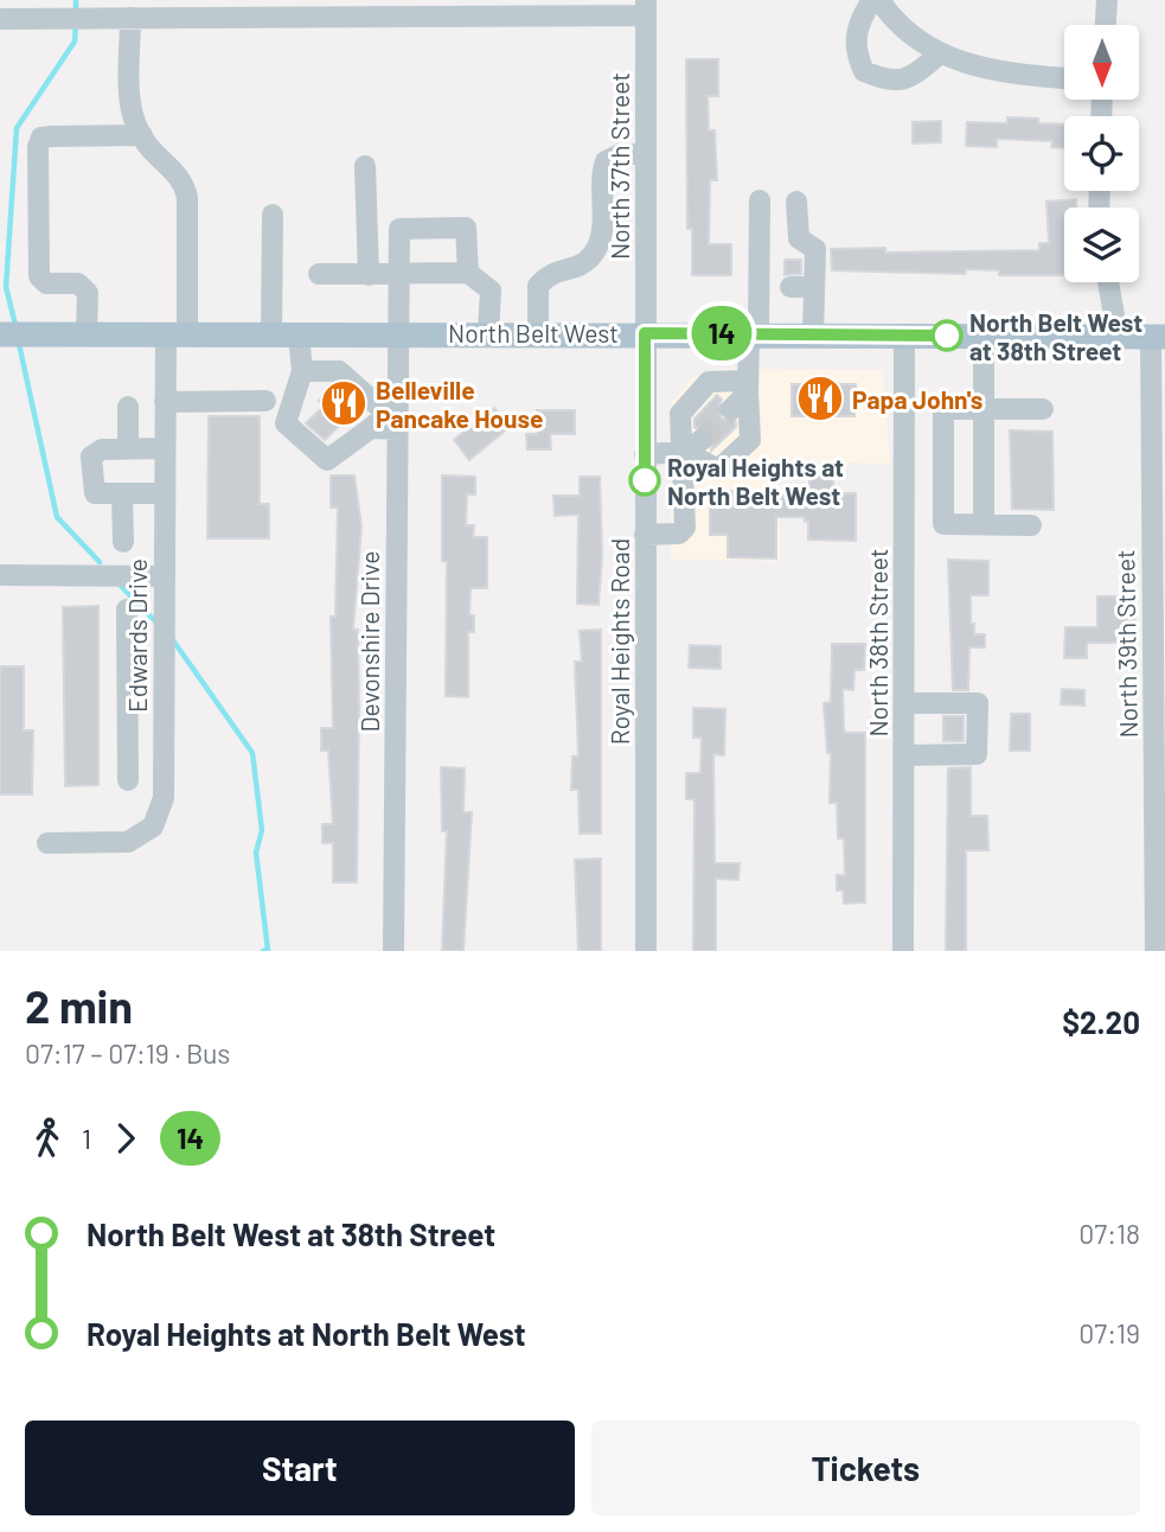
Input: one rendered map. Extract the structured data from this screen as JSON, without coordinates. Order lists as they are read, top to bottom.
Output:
{
  "streets": {
    "main road": ["North Belt West"],
    "street": [
      "North 37th Street",
      "Edwards Drive",
      "Devonshire Drive",
      "Royal Heights Road",
      "North 38th Street",
      "North 39th Street"
    ]
  },
  "crossings": [
    ["North 37th Street", "North Belt West"],
    ["North 37th Street", "Royal Heights Road"],
    ["North Belt West", "Edwards Drive"],
    ["North Belt West", "Devonshire Drive"],
    ["North Belt West", "Royal Heights Road"],
    ["North Belt West", "North 38th Street"],
    ["North Belt West", "North 39th Street"]
  ],
  "places": {
    "other": ["North Belt West at 38th Street", "Royal Heights at North Belt West"],
    "restaurant": ["Papa John's", "Belleville Pancake House"]
  },
  "lines": ["bus line 14"],
  "north": "bottom",
  "page": {
    "on_map": "14",
    "heading": ["2 min", "07:17 – 07:19 · Bus", "$2.20"],
    "legs": ["1", "14"],
    "list": [
      {
        "name": "North Belt West at 38th Street",
        "value": "07:18"
      },
      {
        "name": "Royal Heights at North Belt West",
        "value": "07:19"
      }
    ],
    "buttons": ["Start", "Tickets"]
  }
}
